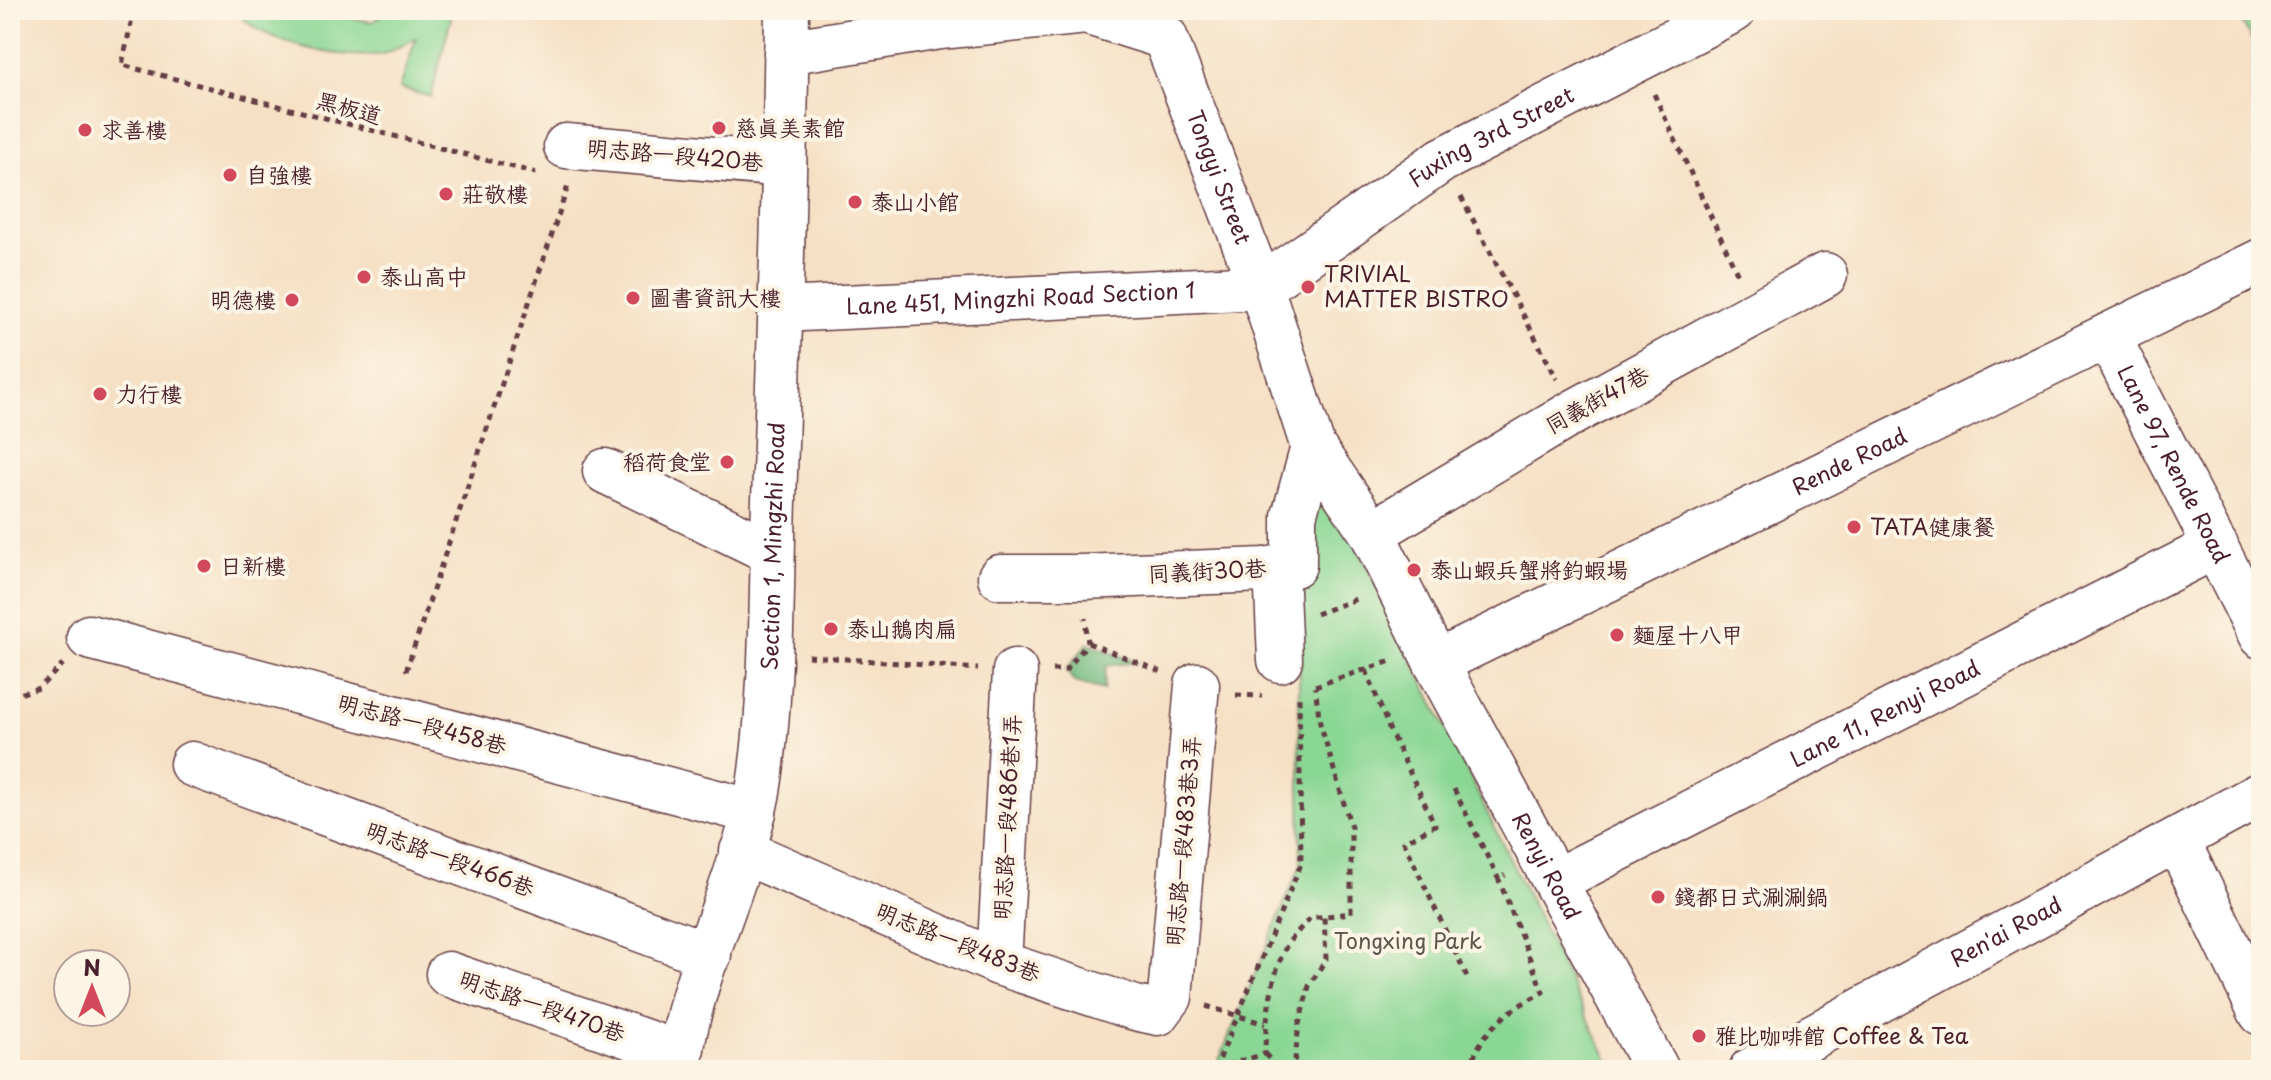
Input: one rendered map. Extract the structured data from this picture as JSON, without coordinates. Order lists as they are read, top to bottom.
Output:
{
  "streets": {
    "street": [
      "Fuxing 3rd Street",
      "明志路一段420巷",
      "Tongyi Street",
      "Lane 451, Mingzhi Road Section 1",
      "同義街47巷",
      "Rende Road",
      "Lane 97, Rende Road",
      "Section 1, Mingzhi Road",
      "同義街30巷",
      "Lane 11, Renyi Road",
      "明志路一段458巷",
      "明志路一段486巷1弄",
      "明志路一段483巷3弄",
      "明志路一段466巷",
      "Renyi Road",
      "Ren'ai Road",
      "明志路一段483巷",
      "明志路一段470巷"
    ],
    "path": ["黑板道"]
  },
  "crossings": [
    ["黑板道", "明志路一段420巷"],
    ["Fuxing 3rd Street", "Tongyi Street"],
    ["Fuxing 3rd Street", "Lane 451, Mingzhi Road Section 1"],
    ["明志路一段420巷", "Section 1, Mingzhi Road"],
    ["Tongyi Street", "Lane 451, Mingzhi Road Section 1"],
    ["Tongyi Street", "同義街47巷"],
    ["Tongyi Street", "Rende Road"],
    ["Tongyi Street", "Section 1, Mingzhi Road"],
    ["Tongyi Street", "同義街30巷"],
    ["Tongyi Street", "Renyi Road"],
    ["Lane 451, Mingzhi Road Section 1", "Section 1, Mingzhi Road"],
    ["Rende Road", "Lane 97, Rende Road"],
    ["Rende Road", "Renyi Road"],
    ["Lane 97, Rende Road", "Lane 11, Renyi Road"],
    ["Section 1, Mingzhi Road", "明志路一段458巷"],
    ["Section 1, Mingzhi Road", "明志路一段466巷"],
    ["Section 1, Mingzhi Road", "明志路一段483巷"],
    ["Section 1, Mingzhi Road", "明志路一段470巷"],
    ["Lane 11, Renyi Road", "Renyi Road"],
    ["明志路一段458巷", "明志路一段483巷"],
    ["明志路一段486巷1弄", "明志路一段483巷"],
    ["明志路一段483巷3弄", "明志路一段483巷"]
  ],
  "parks": ["Tongxing Park"],
  "places": [
    "慈真美素館",
    "求善樓",
    "自強樓",
    "莊敬樓",
    "泰山小館",
    "泰山高中",
    "TRIVIAL MATTER BISTRO",
    "圖書資訊大樓",
    "明德樓",
    "力行樓",
    "稻荷食堂",
    "TATA健康餐",
    "日新樓",
    "泰山蝦兵蟹將釣蝦場",
    "泰山鵝肉扁",
    "麵屋十八甲",
    "錢都日式涮涮鍋",
    "雅比咖啡館 Coffee & Tea"
  ],
  "north": "top"
}
